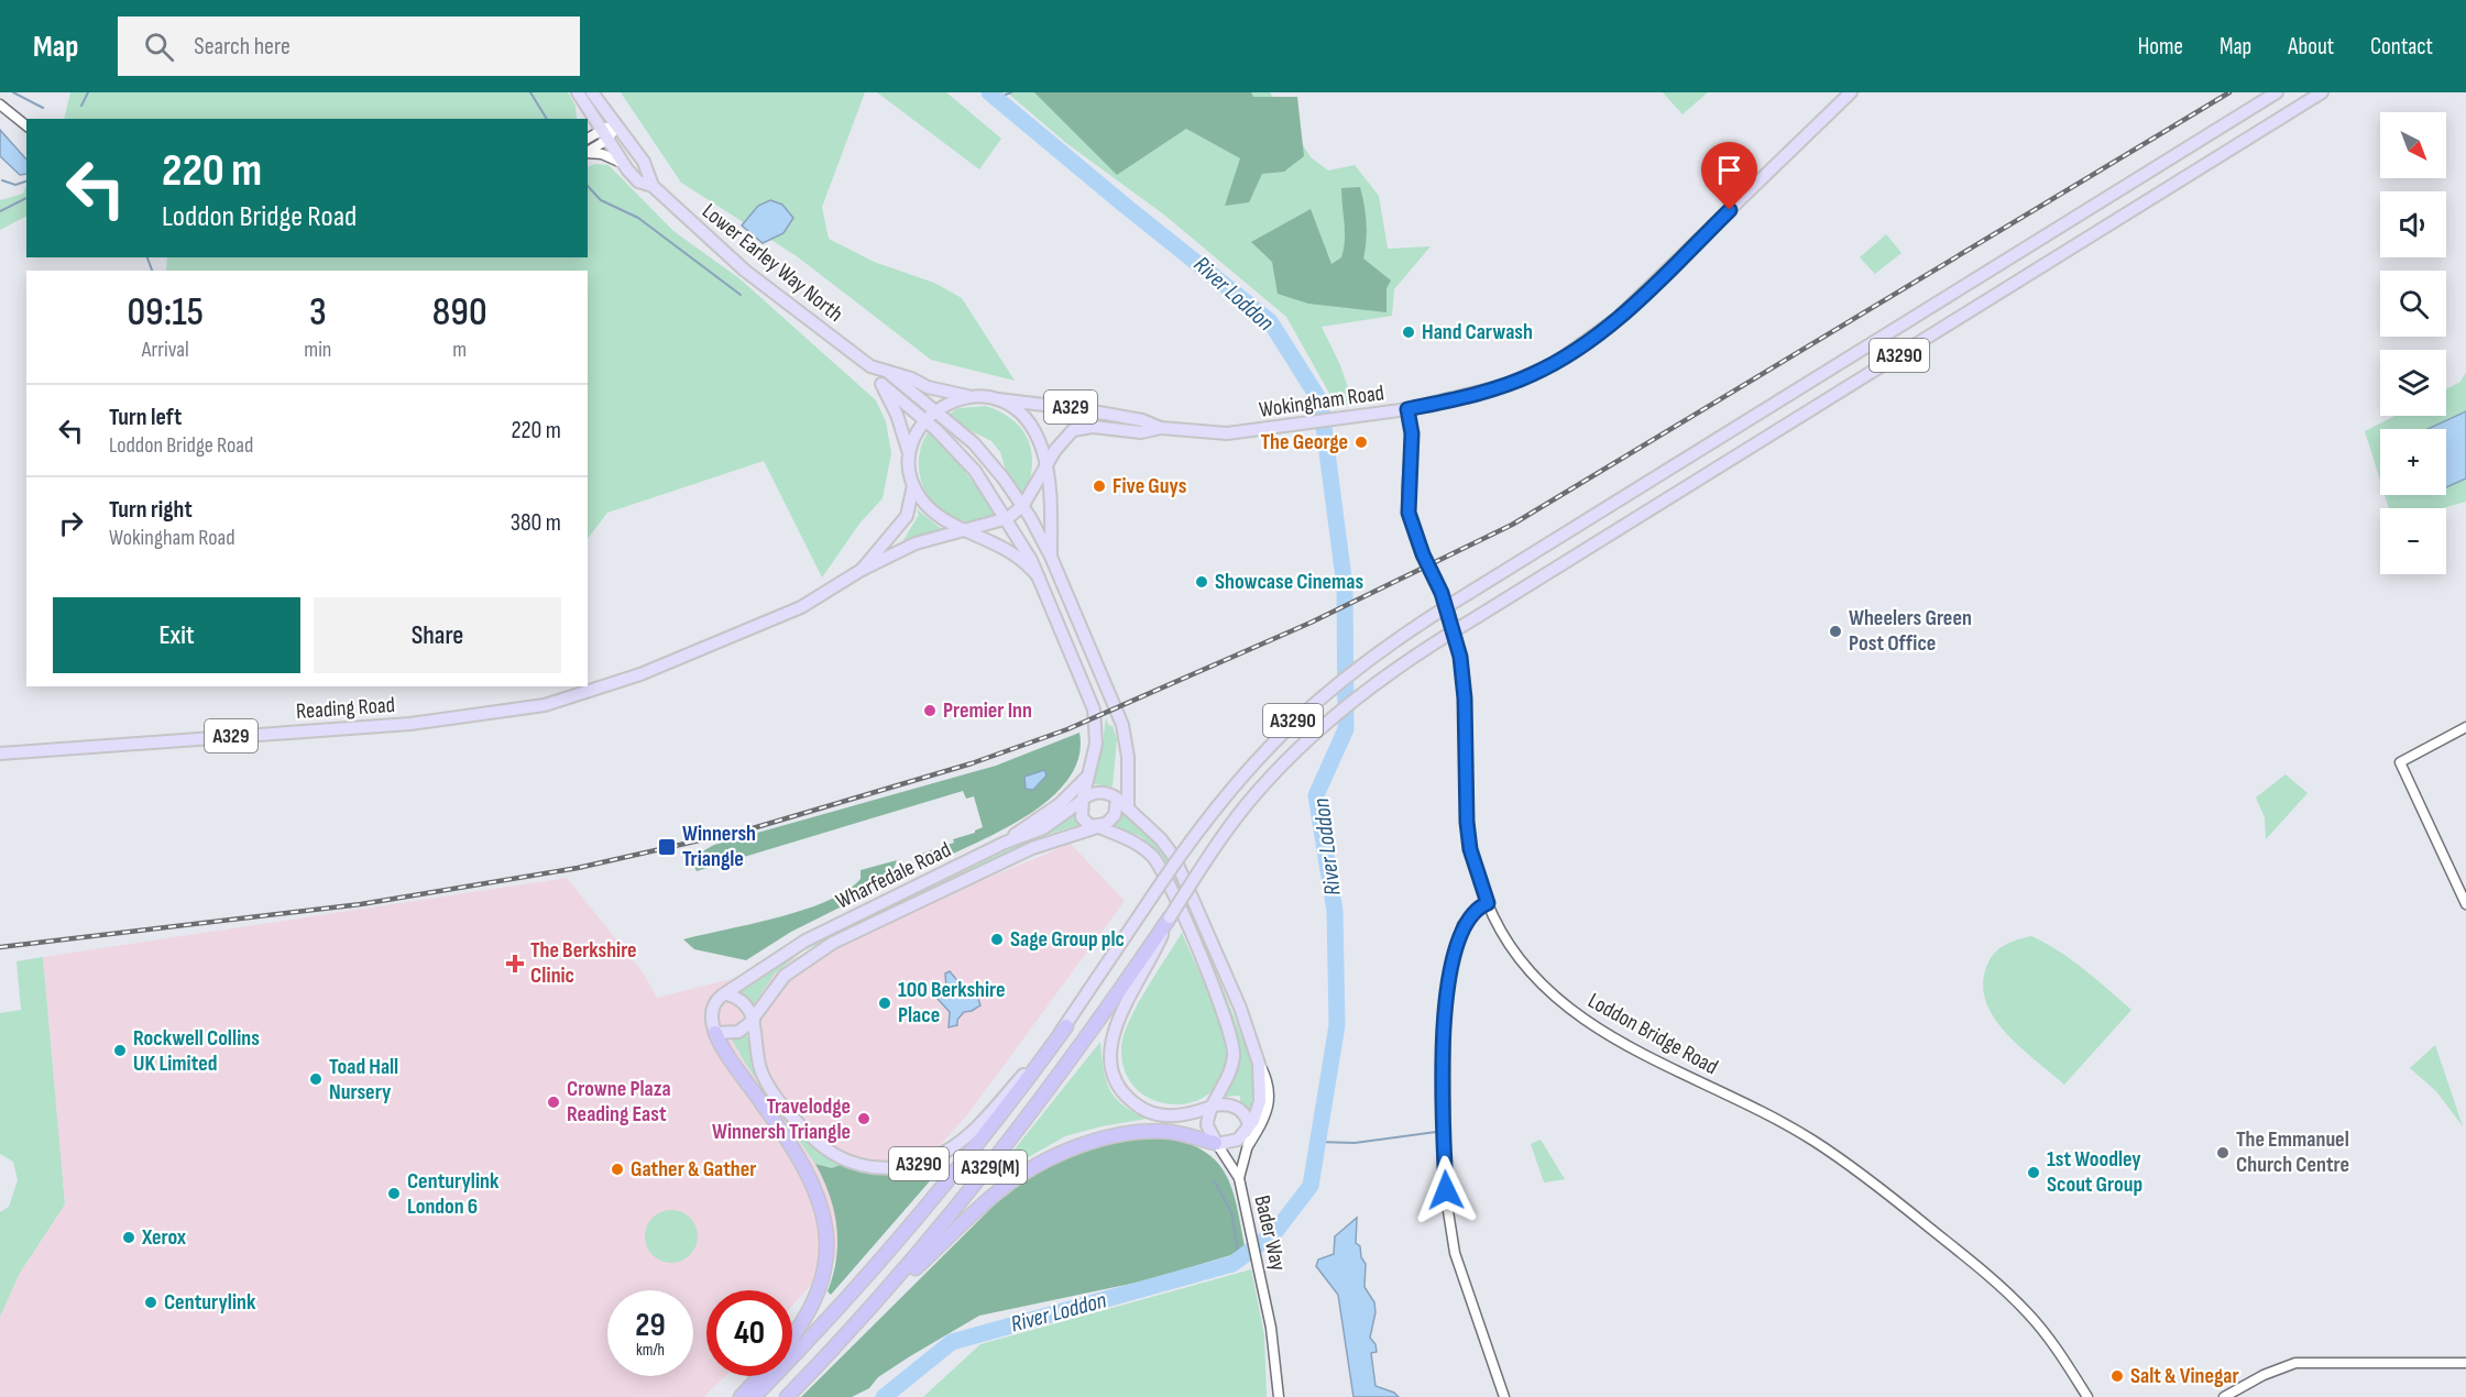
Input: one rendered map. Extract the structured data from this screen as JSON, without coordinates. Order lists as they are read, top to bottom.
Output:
{
  "streets": {
    "highway": ["A329(M)"],
    "main road": [
      "Lower Earley Way North",
      "A3290",
      "Wokingham Road",
      "A329",
      "Reading Road",
      "Wharfedale Road"
    ],
    "street": ["Loddon Bridge Road", "Bader Way"]
  },
  "crossings": [
    ["Lower Earley Way North", "Wokingham Road"],
    ["Lower Earley Way North", "A329"],
    ["Lower Earley Way North", "Reading Road"],
    ["Lower Earley Way North", "Wharfedale Road"],
    ["A3290", "Wharfedale Road"],
    ["A3290", "A329(M)"],
    ["A3290", "Bader Way"],
    ["Wokingham Road", "A329"],
    ["Wokingham Road", "Loddon Bridge Road"],
    ["A329", "Reading Road"],
    ["A329(M)", "Bader Way"]
  ],
  "water": ["River Loddon"],
  "places": {
    "other": [
      "Hand Carwash",
      "The George",
      "Five Guys",
      "Showcase Cinemas",
      "Wheelers Green Post Office",
      "Premier Inn",
      "Sage Group plc",
      "100 Berkshire Place",
      "Rockwell Collins UK Limited",
      "Toad Hall Nursery",
      "Crowne Plaza Reading East",
      "Travelodge Winnersh Triangle",
      "The Emmanuel Church Centre",
      "Gather & Gather",
      "1st Woodley Scout Group",
      "Centurylink London 6",
      "Xerox",
      "Centurylink",
      "Salt & Vinegar"
    ],
    "transit": ["Winnersh Triangle"],
    "health": ["The Berkshire Clinic"]
  },
  "north": "bottom right",
  "page": {
    "header": "Map",
    "search": "Search here",
    "nav": [
      "Home",
      "Map",
      "About",
      "Contact"
    ],
    "map_buttons": ["+", "−"],
    "turn": ["220 m", "Loddon Bridge Road"],
    "eta": [
      "09:15",
      "Arrival",
      "3",
      "min",
      "890",
      "m"
    ],
    "list": [
      {
        "name": "Turn left",
        "note": "Loddon Bridge Road",
        "value": "220 m"
      },
      {
        "name": "Turn right",
        "note": "Wokingham Road",
        "value": "380 m"
      }
    ],
    "buttons": ["Exit", "Share"],
    "speed": "29 km/h",
    "limit": "40"
  }
}
